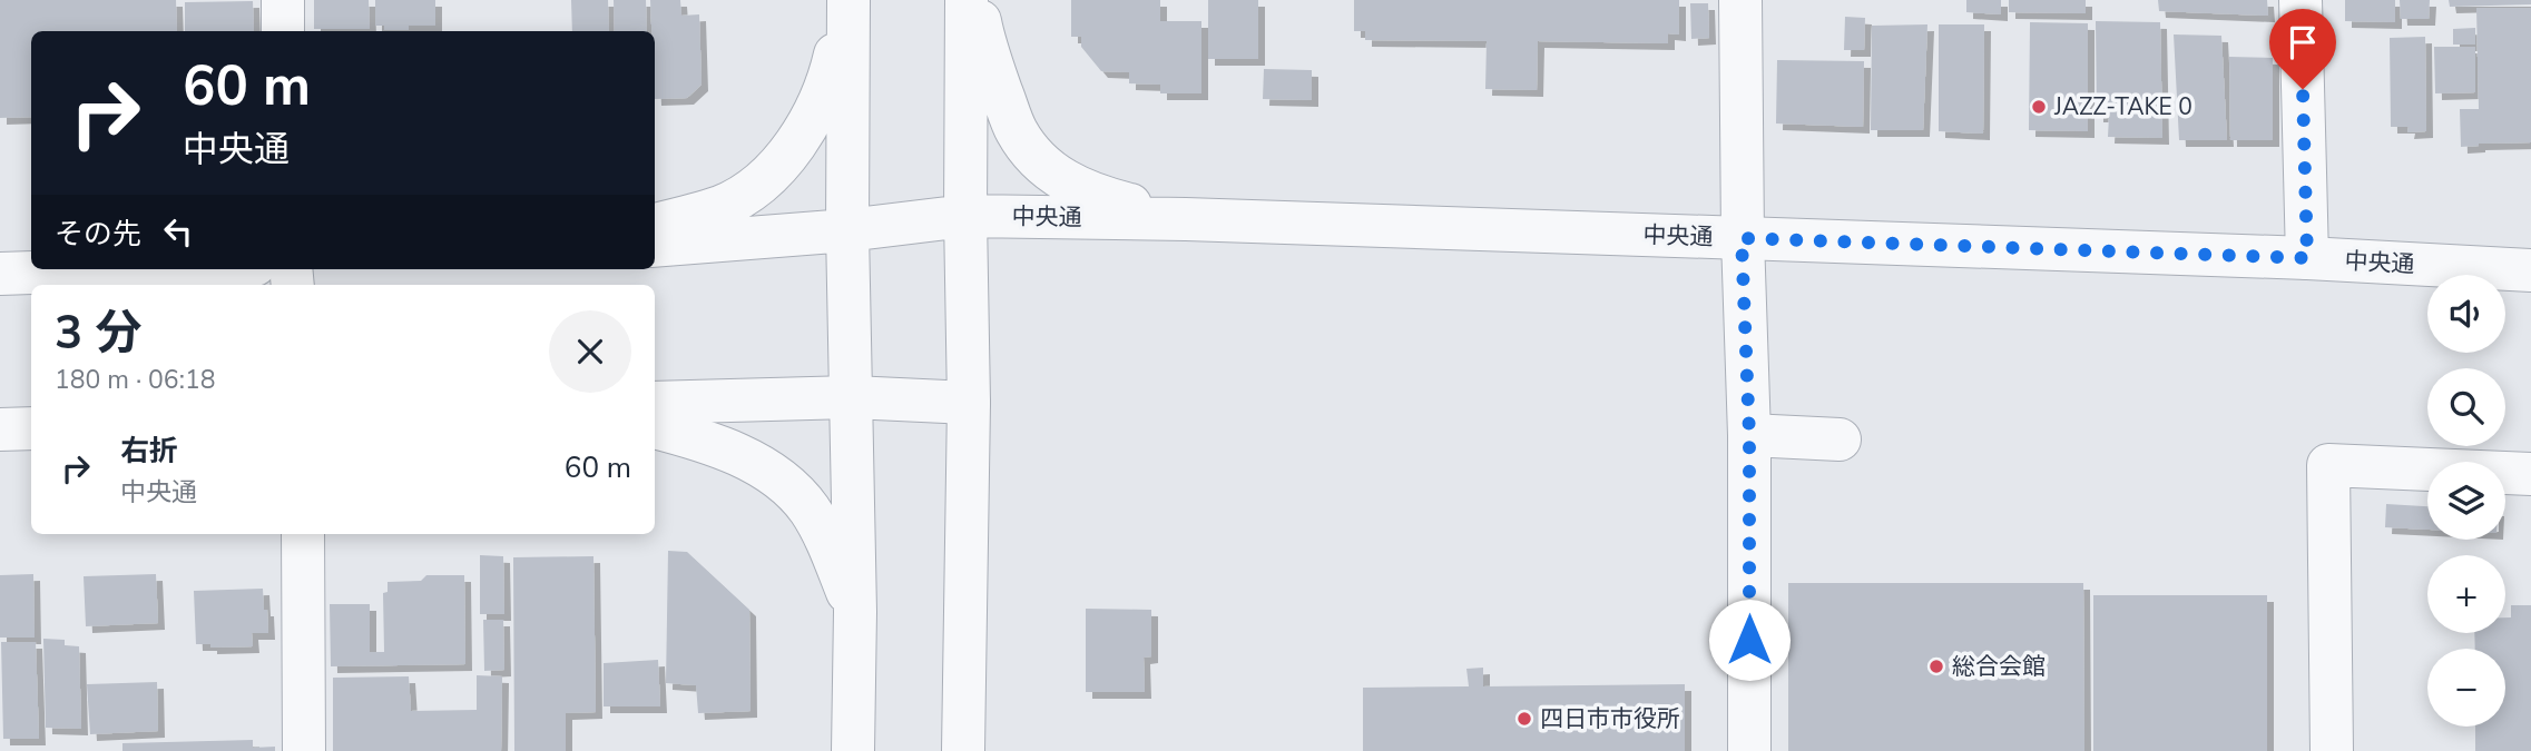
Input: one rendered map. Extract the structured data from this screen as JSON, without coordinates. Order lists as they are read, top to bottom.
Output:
{
  "streets": {
    "street": ["中央通"]
  },
  "places": ["JAZZ-TAKE 0", "総合会館", "四日市市役所"],
  "page": {
    "turn": ["60 m", "中央通"],
    "then": "その先",
    "map_buttons": ["+", "−"],
    "heading": ["3 分", "180 m · 06:18"],
    "list": [
      {
        "name": "右折",
        "note": "中央通",
        "value": "60 m"
      }
    ]
  }
}
